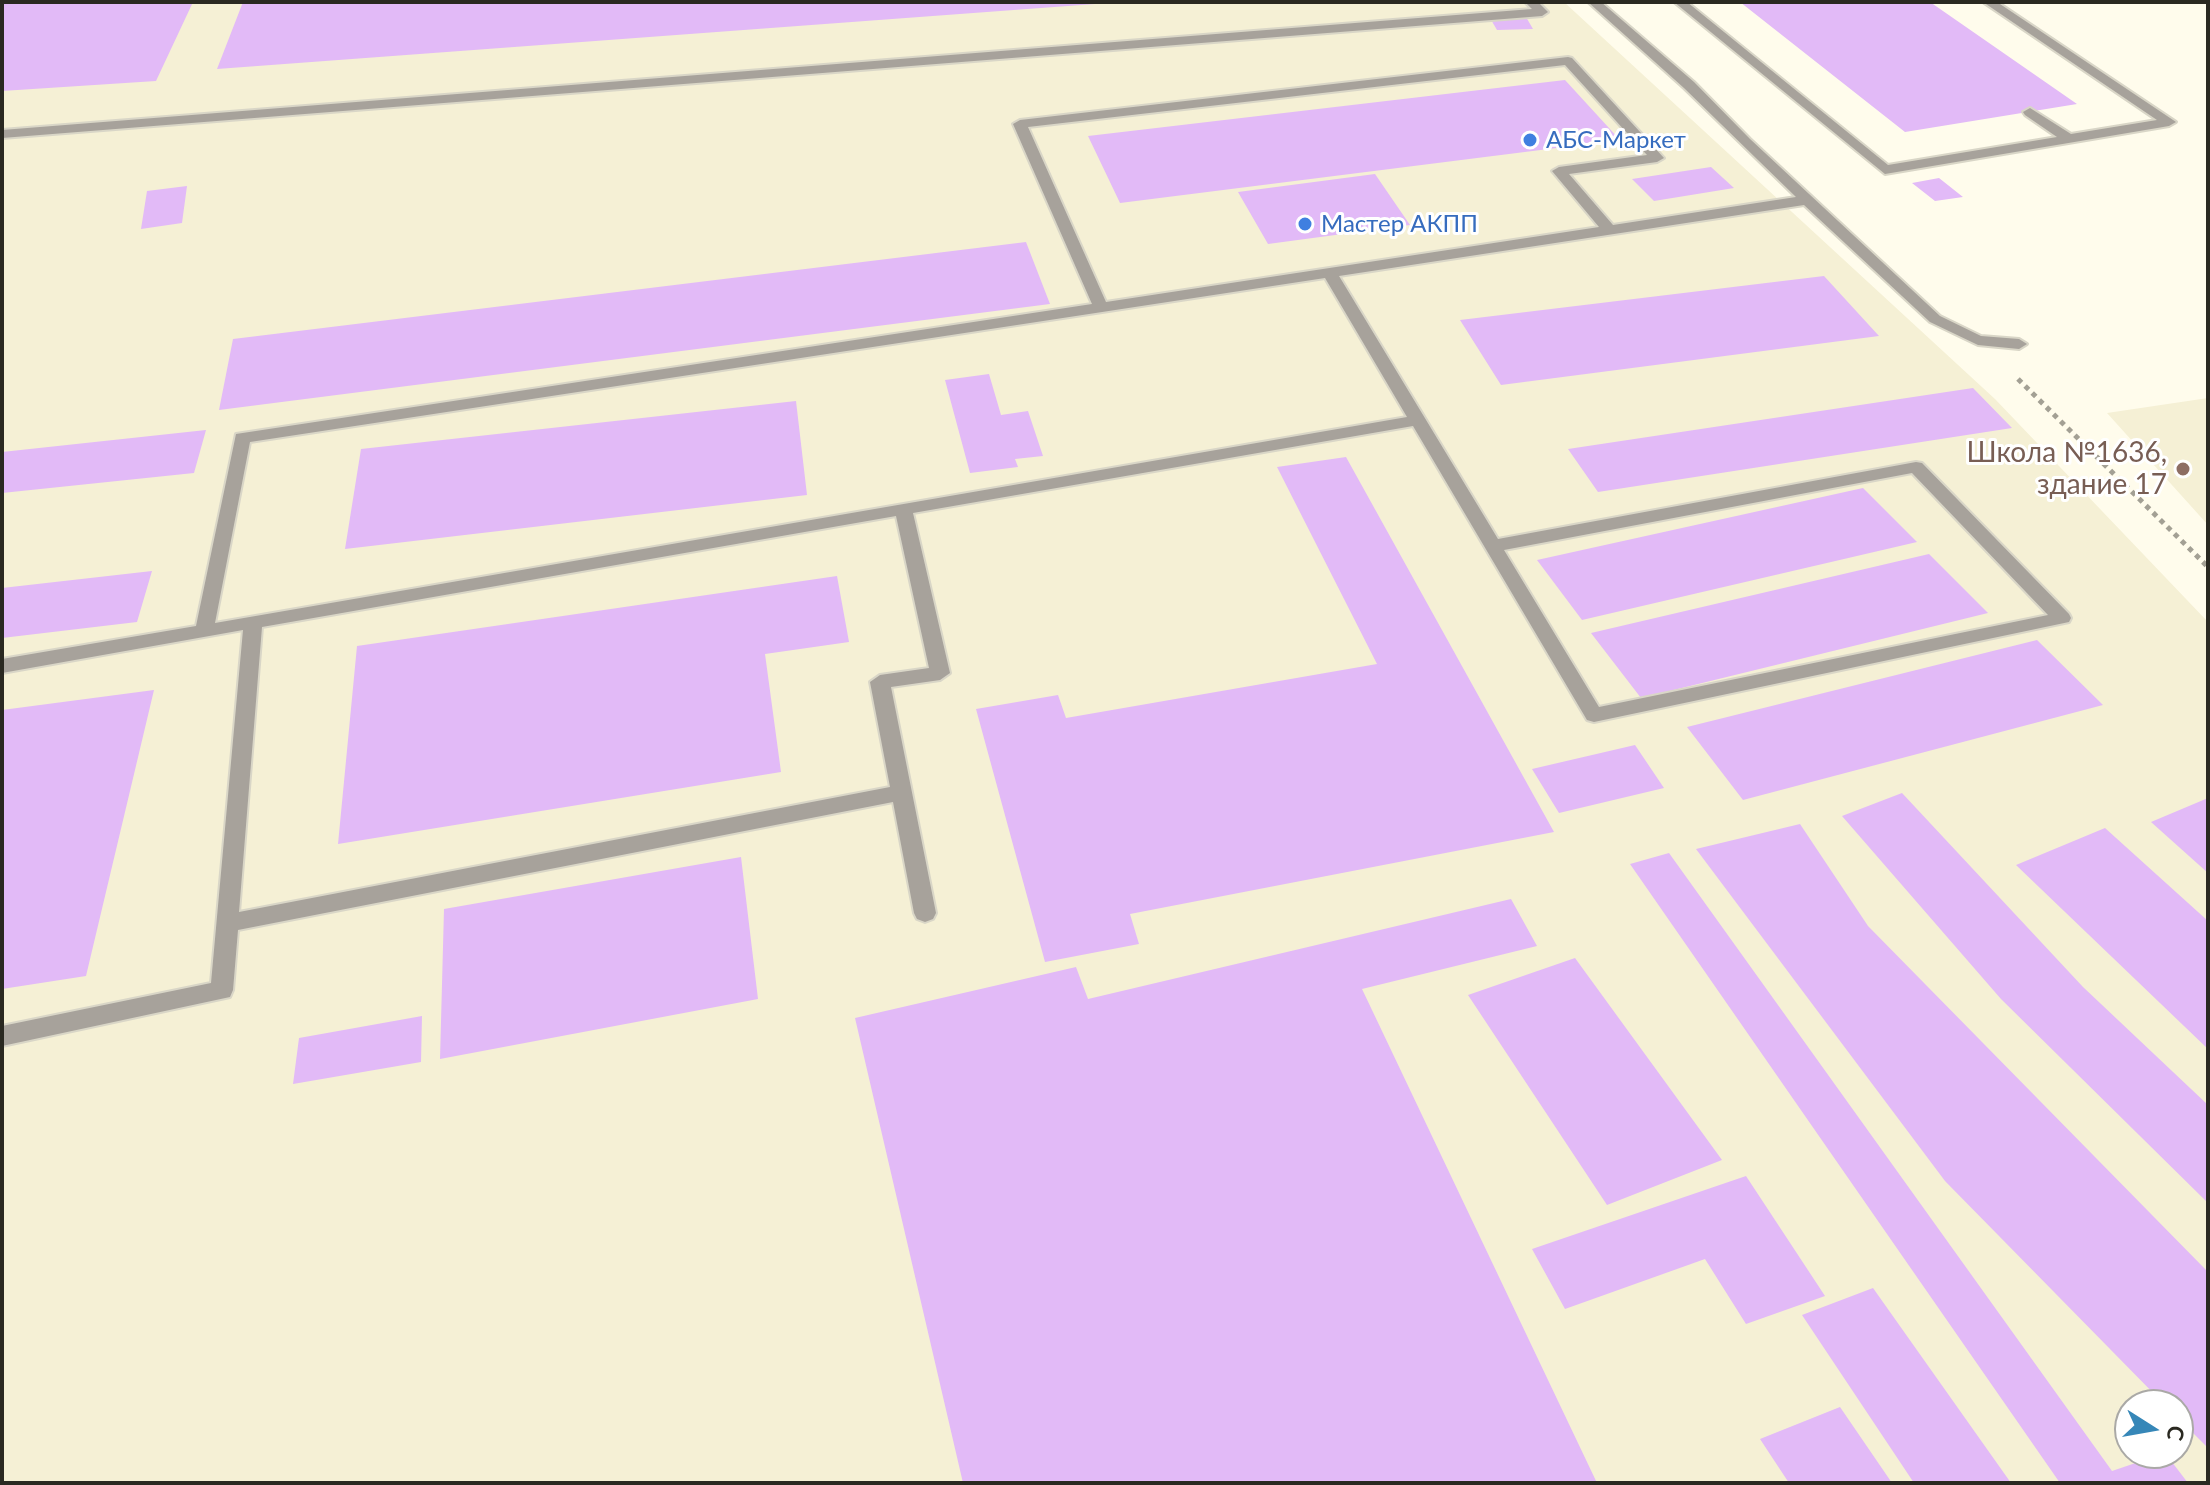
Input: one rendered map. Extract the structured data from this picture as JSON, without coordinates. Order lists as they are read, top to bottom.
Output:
{
  "places": ["АБС-Маркет", "Мастер АКПП", "Школа №1636, здание 17"],
  "north": "right"
}
